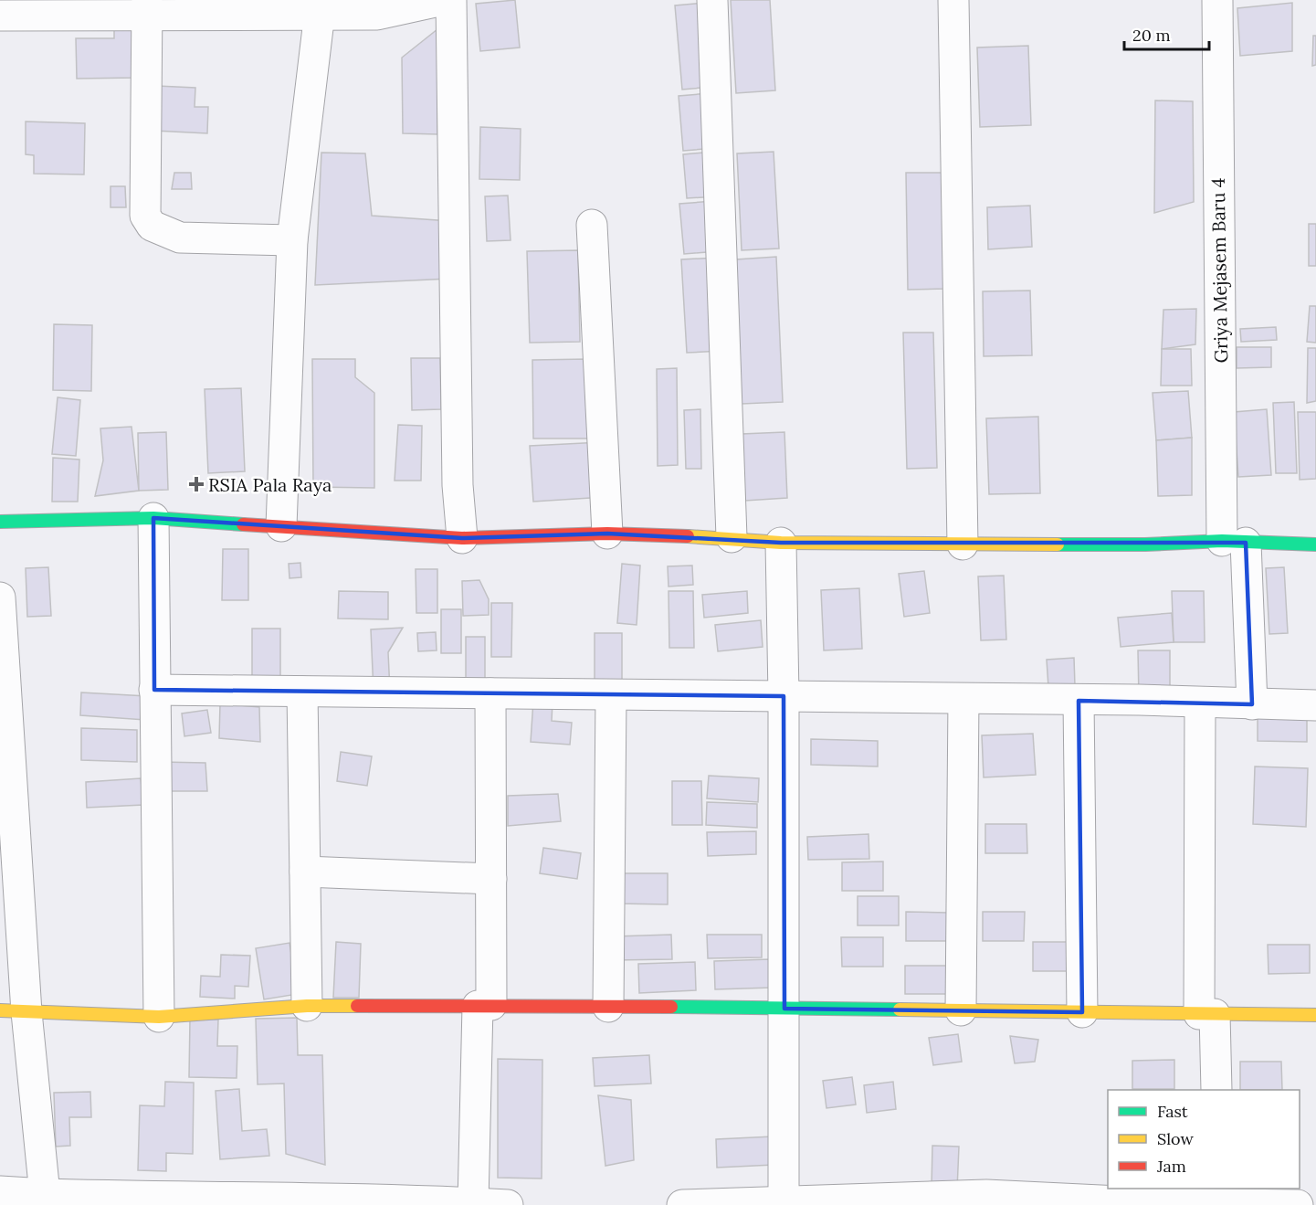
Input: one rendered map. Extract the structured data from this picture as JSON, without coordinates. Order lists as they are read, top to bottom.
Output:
{
  "streets": {
    "street": ["Griya Mejasem Baru 4"]
  },
  "places": {
    "health": ["RSIA Pala Raya"]
  },
  "legend": ["Fast", "Slow", "Jam"],
  "scale_bar": "20 m"
}
